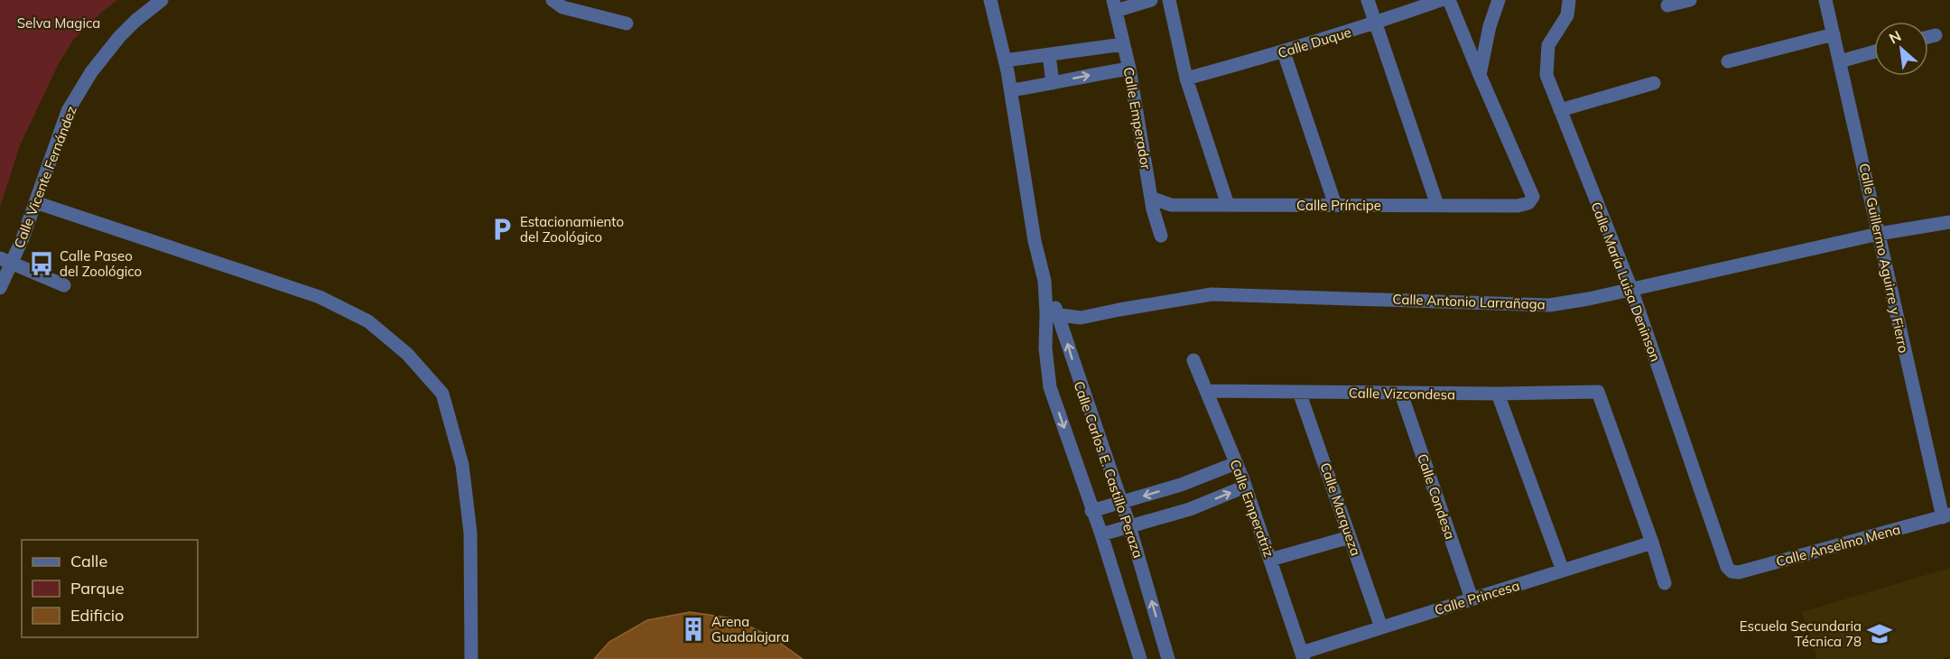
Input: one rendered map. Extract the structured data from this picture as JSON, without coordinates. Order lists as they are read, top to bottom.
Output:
{
  "streets": {
    "street": [
      "Calle Duque",
      "Calle Emperador",
      "Calle Vicente Fernández",
      "Calle Príncipe",
      "Calle Guillermo Aguirre y Fierro",
      "Calle María Luisa Deninson",
      "Calle Antonio Larrañaga",
      "Calle Vizcondesa",
      "Calle Carlos E. Castillo Peraza",
      "Calle Condesa",
      "Calle Emperatriz",
      "Calle Marqueza",
      "Calle Anselmo Mena",
      "Calle Princesa"
    ]
  },
  "crossings": [
    ["Calle Emperador", "Calle Príncipe"],
    ["Calle Guillermo Aguirre y Fierro", "Calle Antonio Larrañaga"],
    ["Calle Guillermo Aguirre y Fierro", "Calle Anselmo Mena"],
    ["Calle María Luisa Deninson", "Calle Antonio Larrañaga"],
    ["Calle María Luisa Deninson", "Calle Anselmo Mena"],
    ["Calle Antonio Larrañaga", "Calle Carlos E. Castillo Peraza"],
    ["Calle Vizcondesa", "Calle Condesa"],
    ["Calle Vizcondesa", "Calle Emperatriz"],
    ["Calle Vizcondesa", "Calle Marqueza"],
    ["Calle Vizcondesa", "Calle Princesa"],
    ["Calle Condesa", "Calle Princesa"],
    ["Calle Emperatriz", "Calle Princesa"],
    ["Calle Marqueza", "Calle Princesa"]
  ],
  "parks": ["Selva Magica"],
  "places": {
    "parking": ["Estacionamiento del Zoológico"],
    "bus stop": ["Calle Paseo del Zoológico"],
    "building": ["Arena Guadalajara"],
    "school or university": ["Escuela Secundaria Técnica 78"]
  },
  "legend": ["Calle", "Parque", "Edificio"],
  "north": "top left"
}
